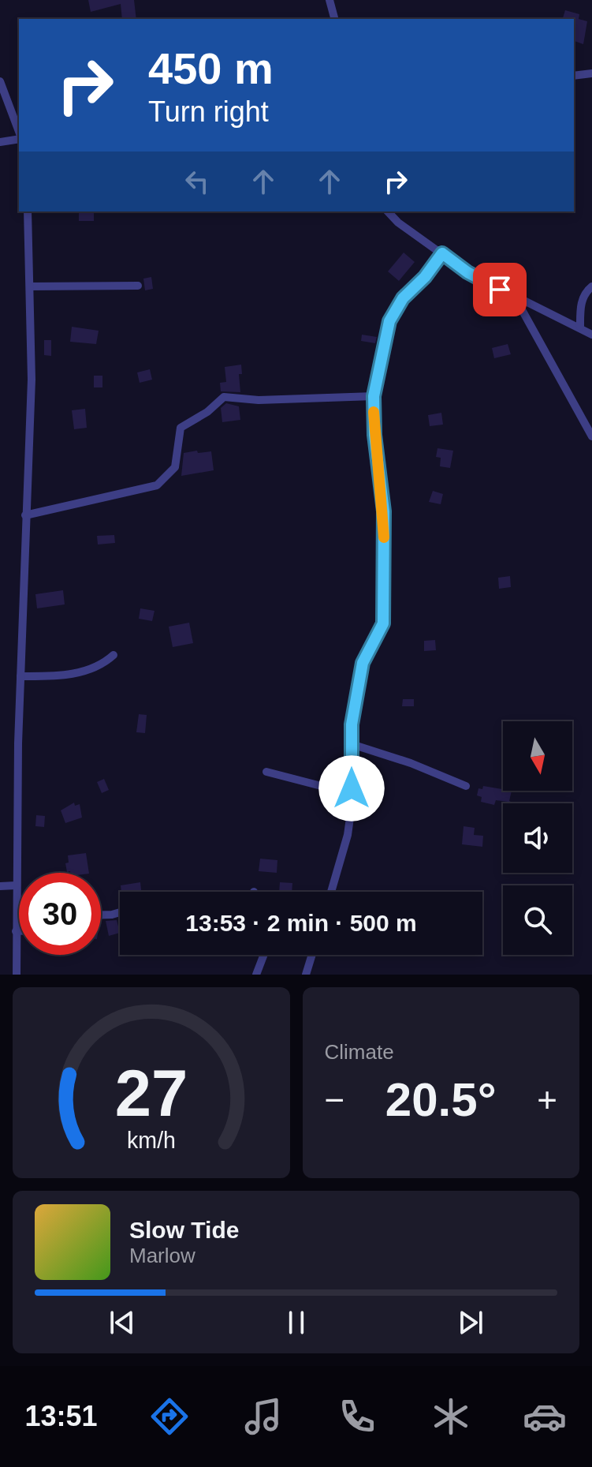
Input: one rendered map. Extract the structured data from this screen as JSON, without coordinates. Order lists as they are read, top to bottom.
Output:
{
  "north": "bottom",
  "page": {
    "turn": ["450 m", "Turn right"],
    "limit": "30",
    "trip": "13:53 · 2 min · 500 m",
    "tile": "Climate",
    "heat": ["−", "20.5°", "+"],
    "song": ["Slow Tide", "Marlow"],
    "tabs": "13:51",
    "gauge": ["27", "km/h"]
  }
}
